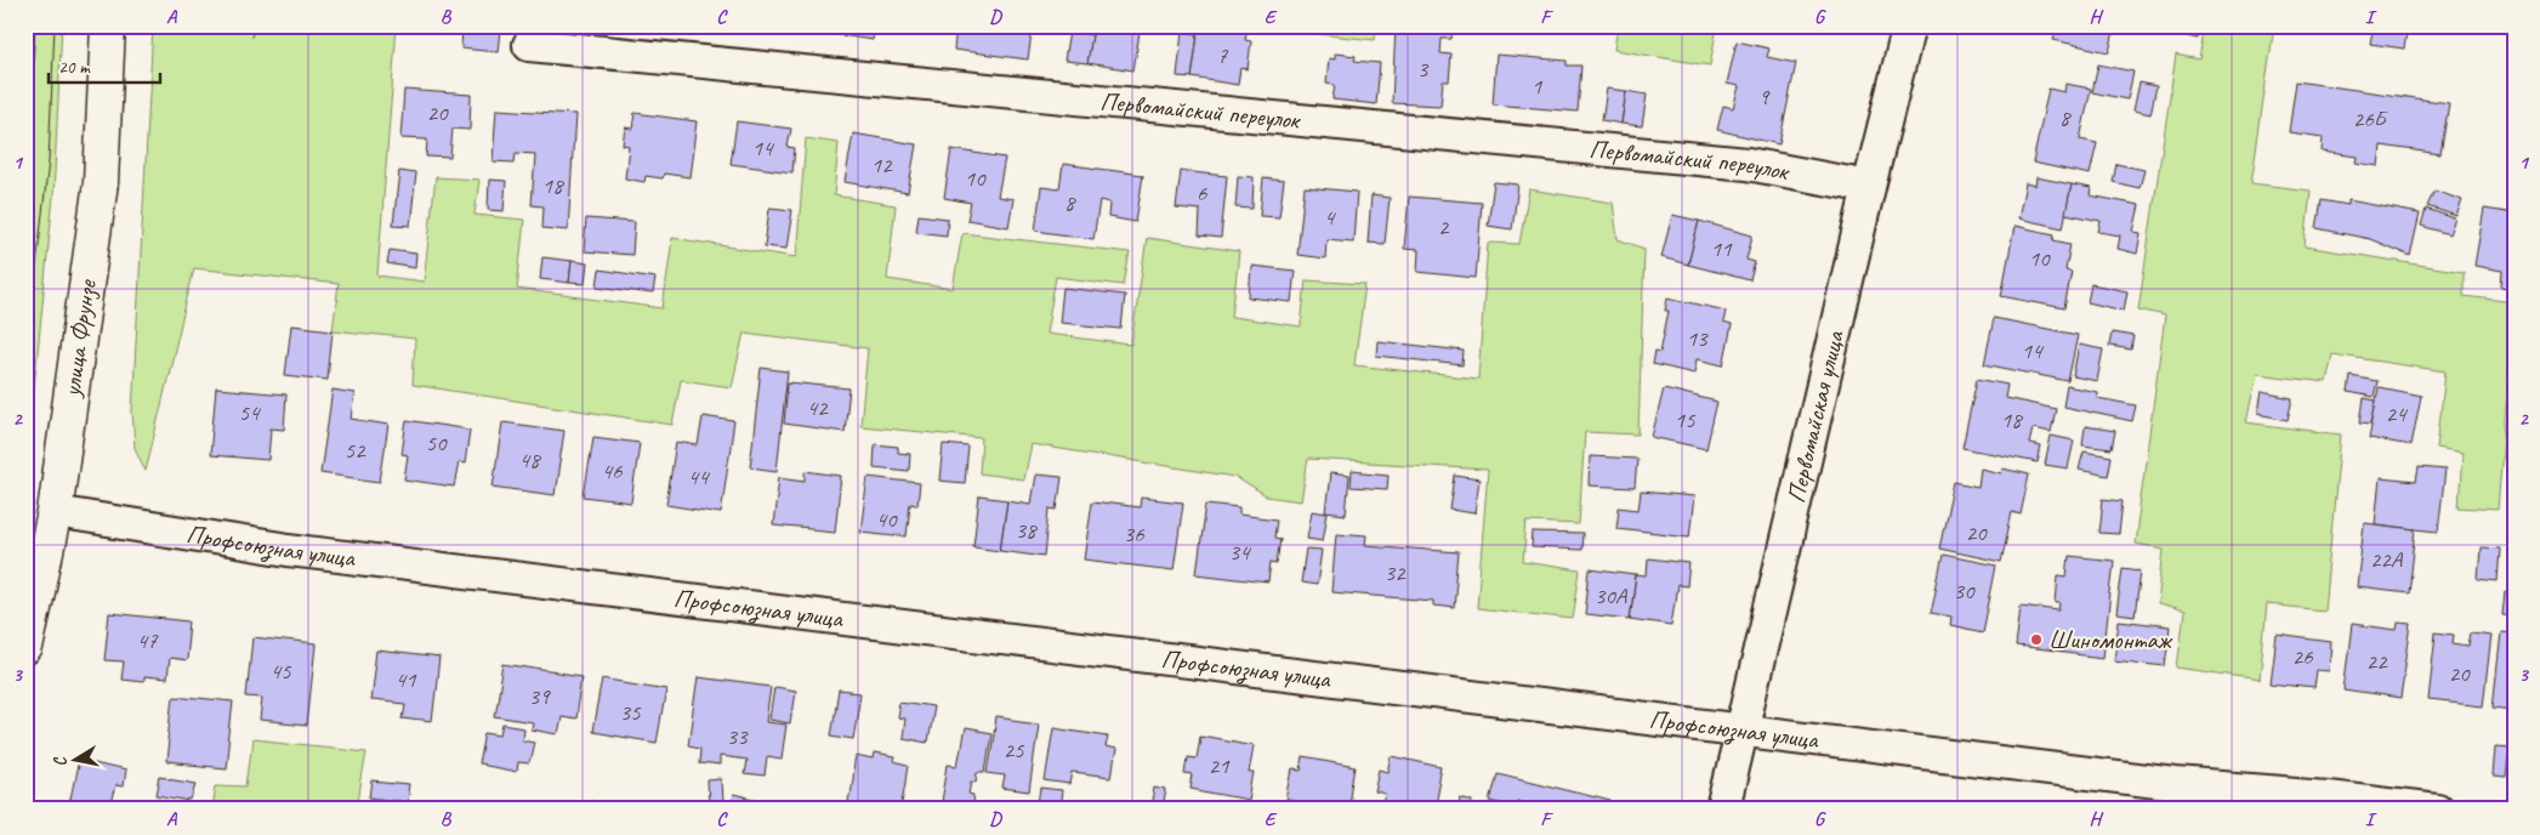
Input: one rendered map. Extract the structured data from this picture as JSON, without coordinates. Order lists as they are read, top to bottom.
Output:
{
  "streets": {
    "main road": ["улица Фрунзе"],
    "street": ["Первомайский переулок", "Первомайская улица", "Профсоюзная улица"]
  },
  "crossings": [
    ["Первомайский переулок", "Первомайская улица"],
    ["улица Фрунзе", "Профсоюзная улица"],
    ["Первомайская улица", "Профсоюзная улица"]
  ],
  "places": ["Шиномонтаж"],
  "house_numbers": [
    "7",
    "3",
    "1",
    "9",
    "20",
    "8",
    "26Б",
    "14",
    "12",
    "10",
    "18",
    "6",
    "8",
    "4",
    "2",
    "11",
    "10",
    "13",
    "14",
    "42",
    "54",
    "24",
    "15",
    "18",
    "50",
    "52",
    "48",
    "46",
    "44",
    "40",
    "38",
    "20",
    "36",
    "34",
    "22А",
    "32",
    "30",
    "30А",
    "47",
    "26",
    "22",
    "45",
    "20",
    "41",
    "39",
    "35",
    "33",
    "25",
    "21"
  ],
  "scale_bar": "20 m",
  "north": "left",
  "grid": {
    "columns": [
      "A",
      "B",
      "C",
      "D",
      "E",
      "F",
      "G",
      "H",
      "I"
    ],
    "rows": ["1", "2", "3"]
  }
}
